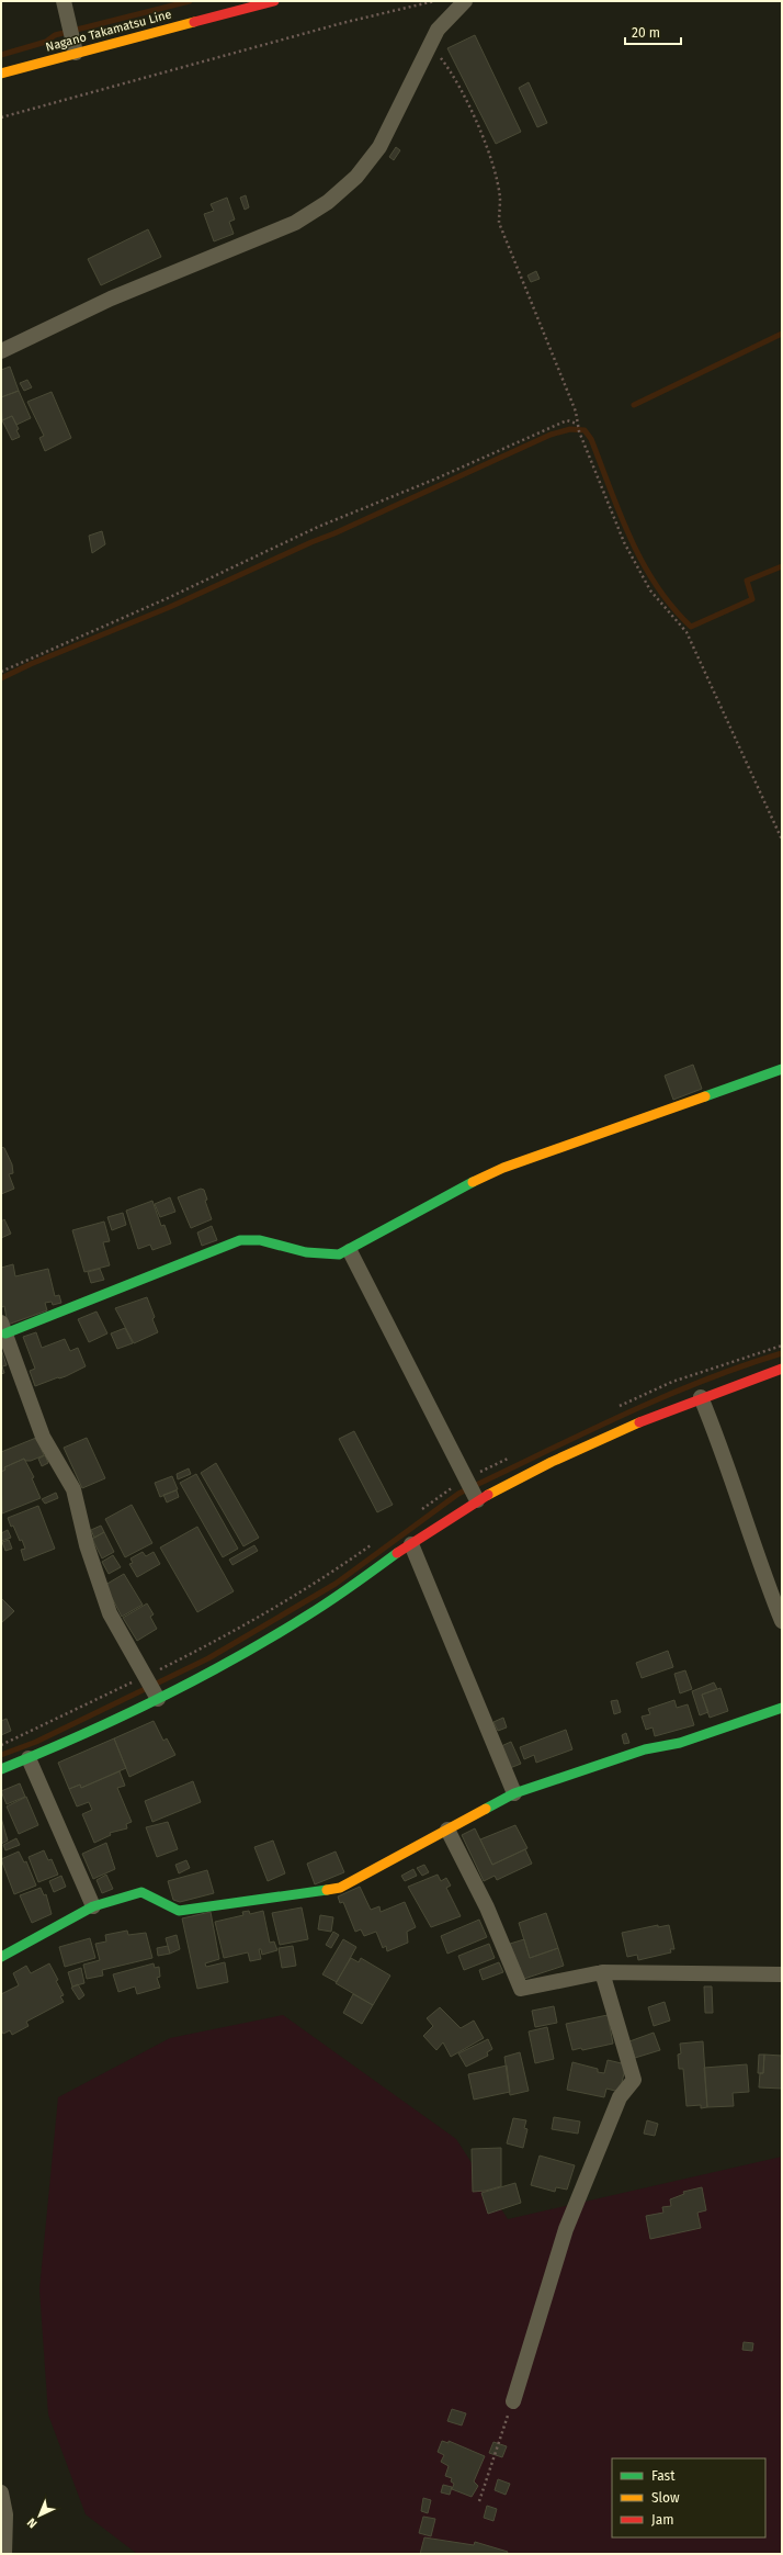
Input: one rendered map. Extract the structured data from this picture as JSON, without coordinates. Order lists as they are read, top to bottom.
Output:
{
  "streets": {
    "street": ["Nagano Takamatsu Line"]
  },
  "legend": ["Fast", "Slow", "Jam"],
  "scale_bar": "20 m",
  "north": "bottom left"
}
